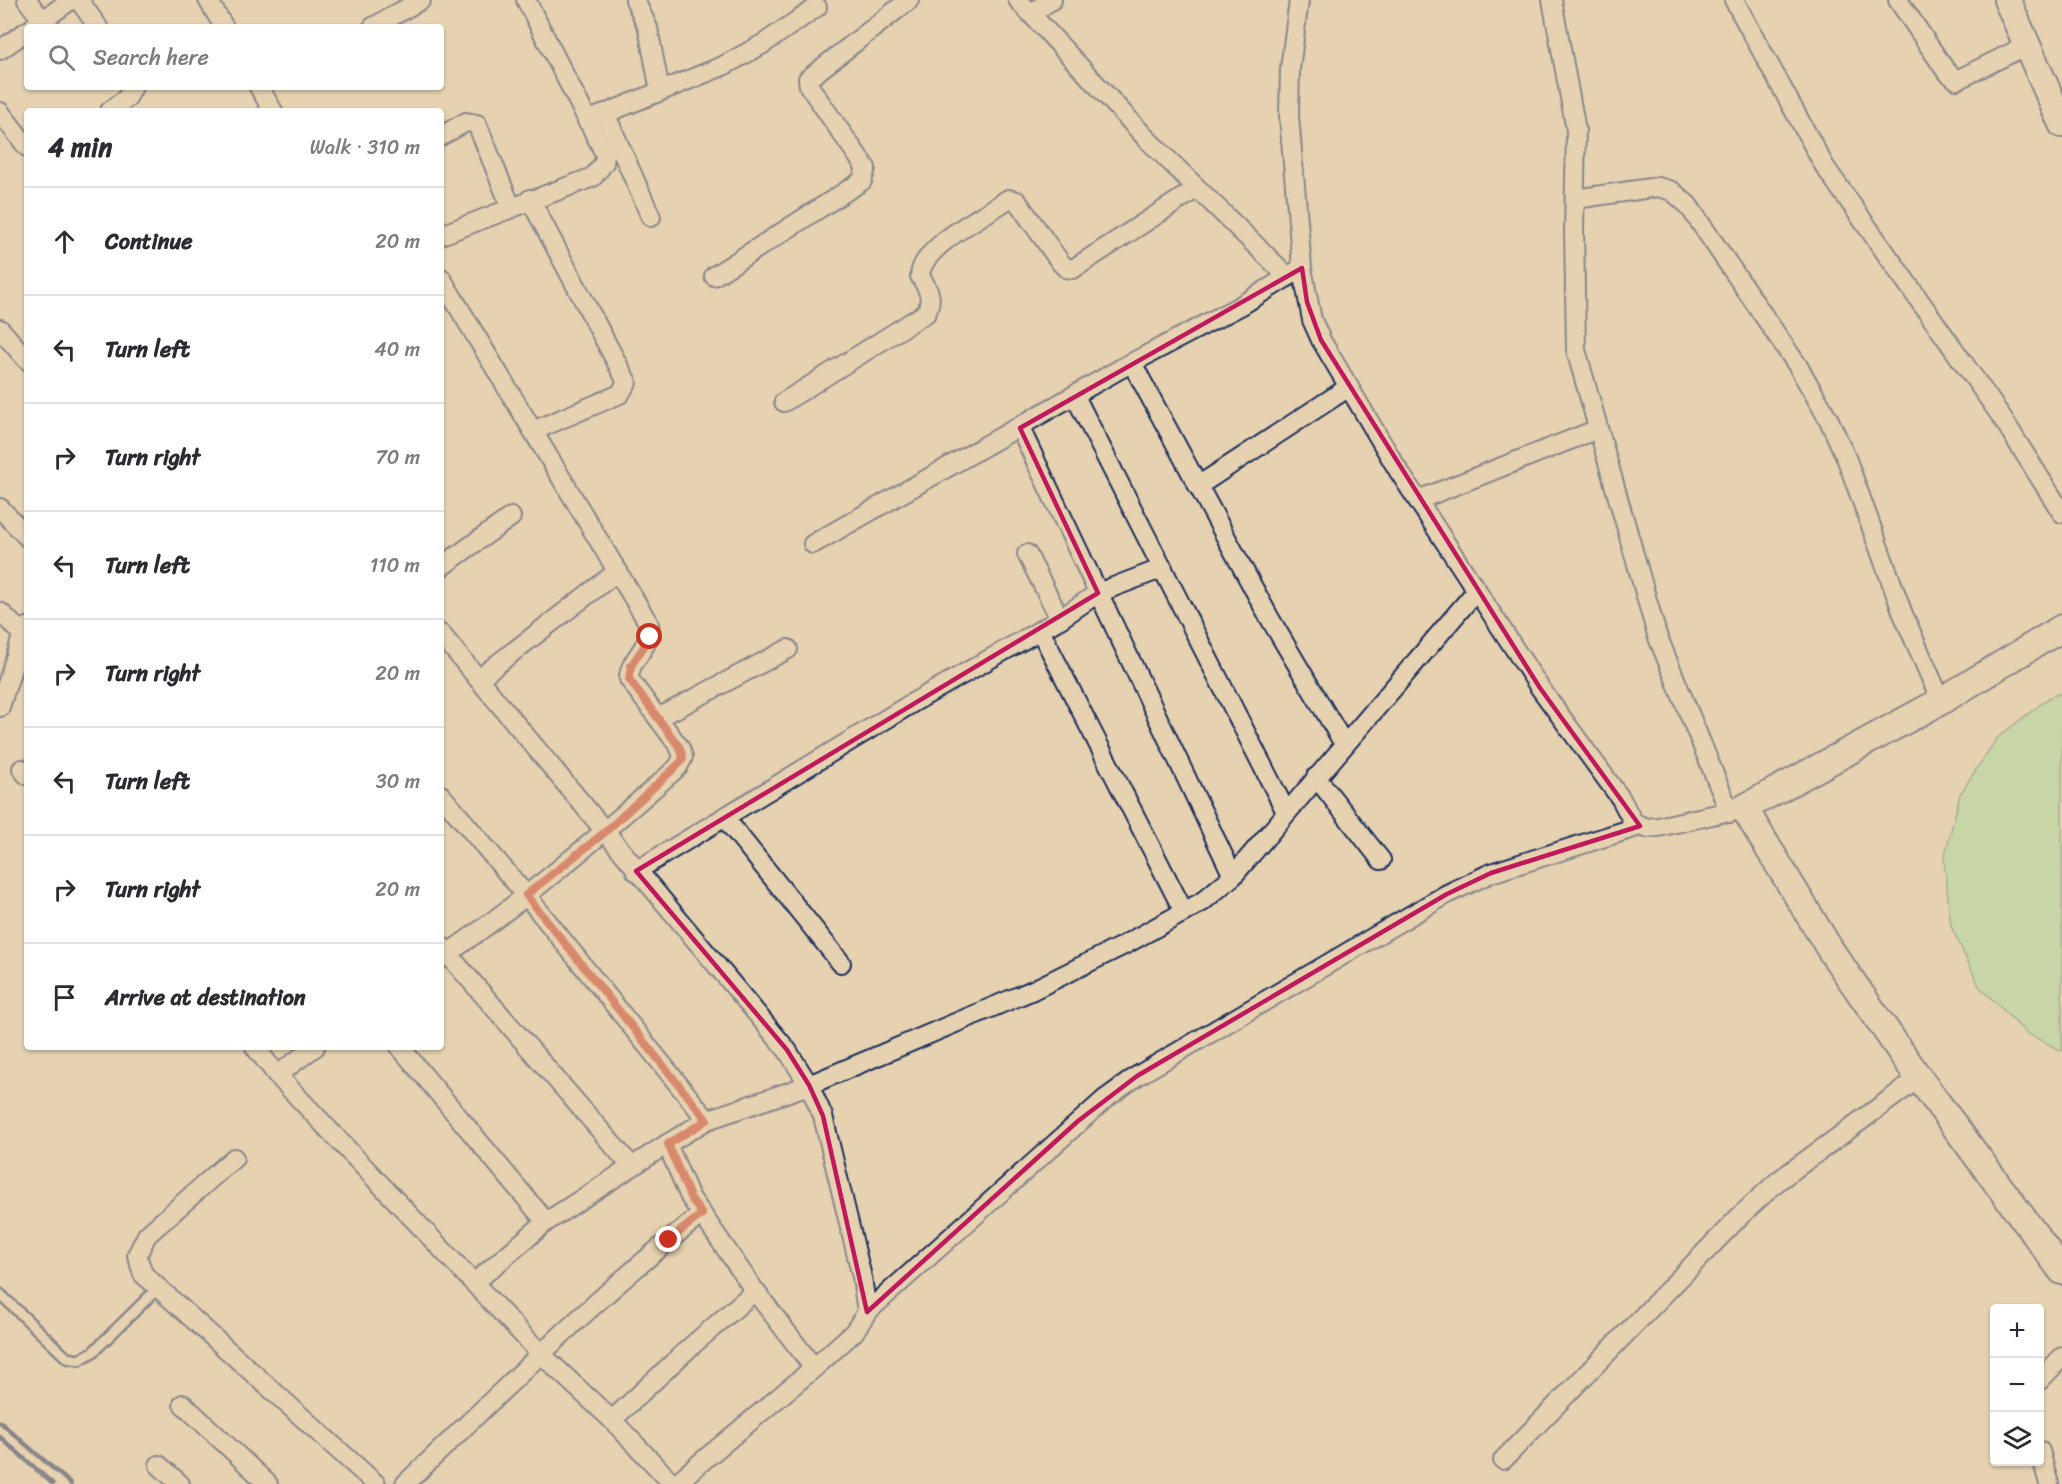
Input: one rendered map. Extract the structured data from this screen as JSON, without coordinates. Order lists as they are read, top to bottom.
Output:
{
  "page": {
    "search": "Search here",
    "heading": ["4 min", "Walk · 310 m"],
    "list": [
      ["Continue", "20 m"],
      ["Turn left", "40 m"],
      ["Turn right", "70 m"],
      ["Turn left", "110 m"],
      ["Turn right", "20 m"],
      ["Turn left", "30 m"],
      ["Turn right", "20 m"],
      "Arrive at destination"
    ],
    "map_buttons": ["+", "−"]
  }
}
